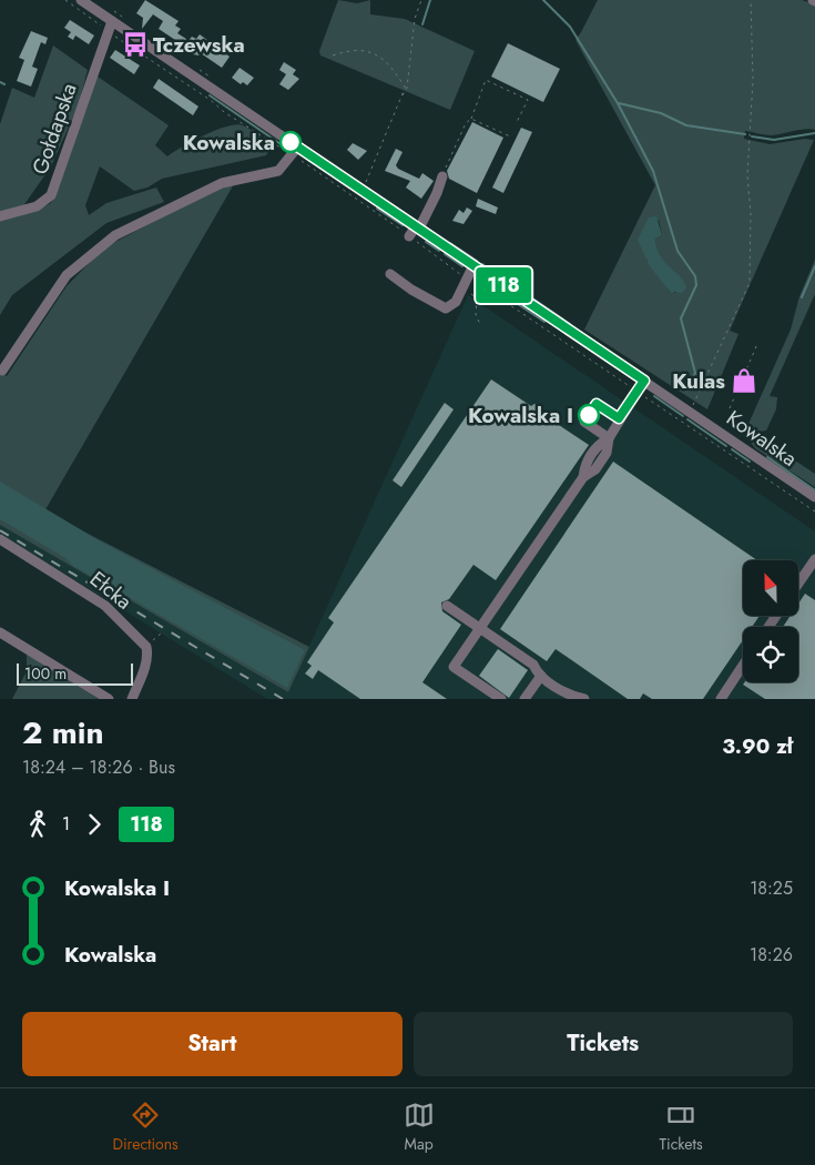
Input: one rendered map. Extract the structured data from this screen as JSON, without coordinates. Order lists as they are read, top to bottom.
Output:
{
  "streets": {
    "street": ["Gołdapska", "Kowalska", "Ełcka"]
  },
  "crossings": [
    ["Gołdapska", "Kowalska"]
  ],
  "places": {
    "bus stop": ["Tczewska"],
    "other": ["Kowalska", "Kowalska I"],
    "shop": ["Kulas"]
  },
  "lines": ["bus line 118"],
  "scale_bar": "100 m",
  "north": "top",
  "page": {
    "on_map": "118",
    "scale": "100 m",
    "heading": ["2 min", "18:24 – 18:26 · Bus", "3.90 zł"],
    "legs": ["1", "118"],
    "list": [
      {
        "name": "Kowalska I",
        "value": "18:25"
      },
      {
        "name": "Kowalska",
        "value": "18:26"
      }
    ],
    "buttons": ["Start", "Tickets"],
    "tabs": ["Directions", "Map", "Tickets"]
  }
}
